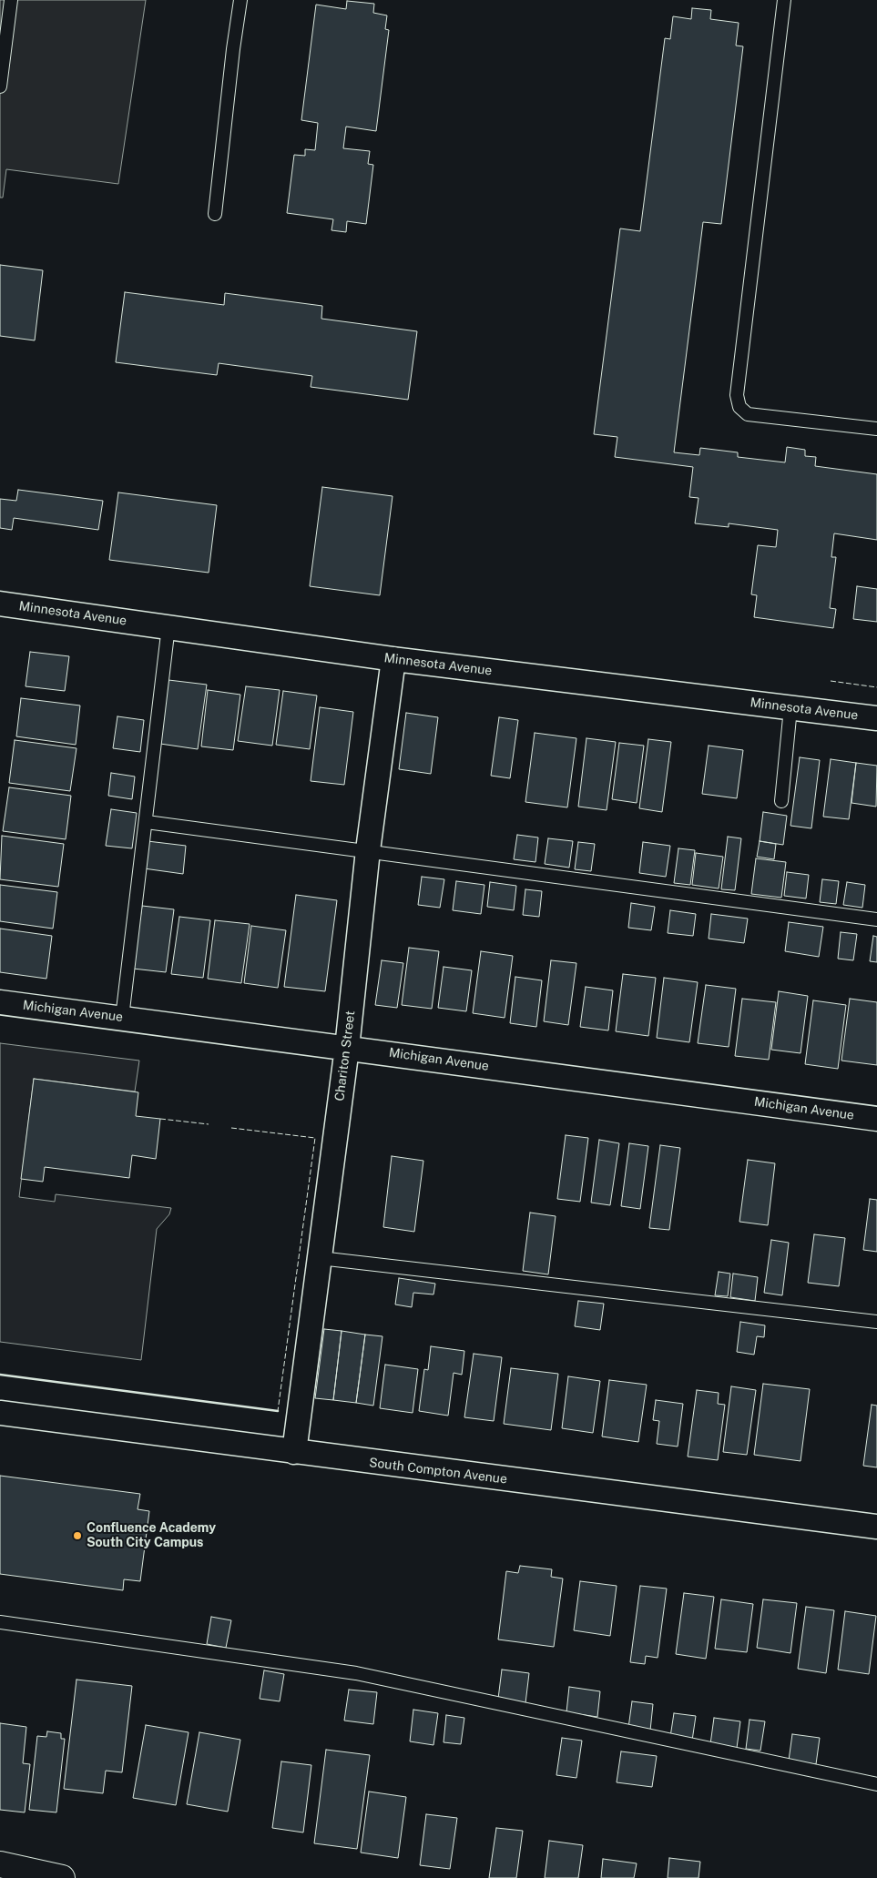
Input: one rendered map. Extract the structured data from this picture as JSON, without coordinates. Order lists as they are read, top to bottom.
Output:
{
  "streets": {
    "street": [
      "Minnesota Avenue",
      "Michigan Avenue",
      "Chariton Street",
      "South Compton Avenue"
    ]
  },
  "crossings": [
    ["Minnesota Avenue", "Chariton Street"],
    ["Michigan Avenue", "Chariton Street"],
    ["Chariton Street", "South Compton Avenue"]
  ],
  "places": ["Confluence Academy South City Campus"]
}
